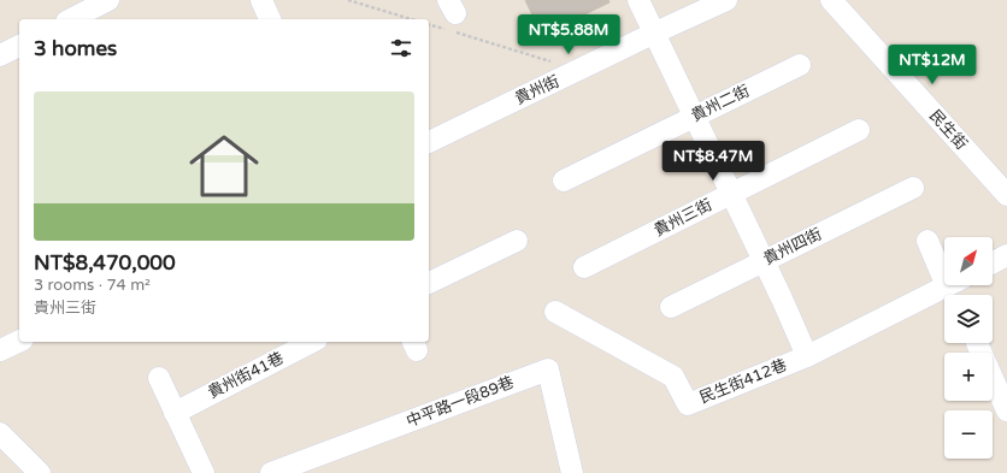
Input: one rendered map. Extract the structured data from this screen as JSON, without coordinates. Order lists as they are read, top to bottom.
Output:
{
  "streets": {
    "street": [
      "貴州街",
      "貴州二街",
      "民生街",
      "貴州三街",
      "貴州四街",
      "貴州街41巷",
      "民生街412巷",
      "中平路一段89巷"
    ]
  },
  "north": "top right",
  "page": {
    "price": ["NT$5.88M", "NT$12M", "NT$8.47M"],
    "heading": "3 homes",
    "list": [
      {
        "name": "NT$8,470,000",
        "note": "3 rooms · 74 m² · 貴州三街"
      }
    ],
    "map_buttons": ["+", "−"]
  }
}
